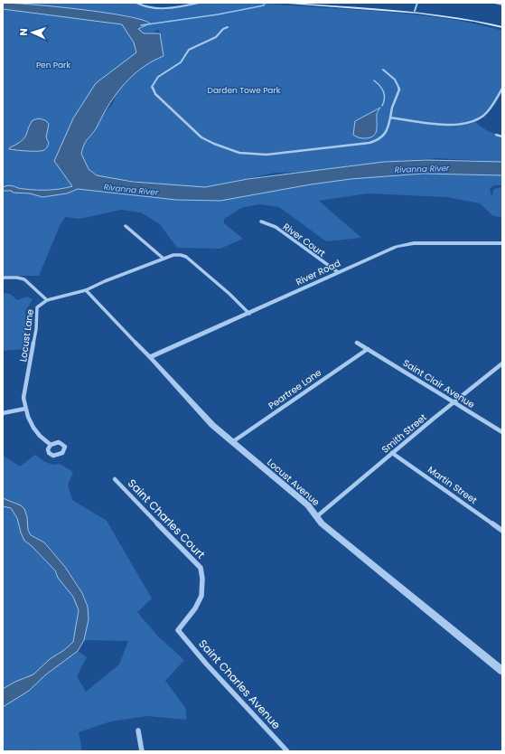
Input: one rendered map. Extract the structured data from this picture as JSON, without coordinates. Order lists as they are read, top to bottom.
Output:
{
  "streets": {
    "street": [
      "River Court",
      "River Road",
      "Locust Lane",
      "Saint Clair Avenue",
      "Peartree Lane",
      "Smith Street",
      "Locust Avenue",
      "Martin Street",
      "Saint Charles Court",
      "Saint Charles Avenue"
    ]
  },
  "crossings": [
    ["River Court", "River Road"],
    ["River Road", "Locust Avenue"],
    ["Saint Clair Avenue", "Peartree Lane"],
    ["Saint Clair Avenue", "Smith Street"],
    ["Peartree Lane", "Locust Avenue"],
    ["Smith Street", "Locust Avenue"],
    ["Smith Street", "Martin Street"],
    ["Saint Charles Court", "Saint Charles Avenue"]
  ],
  "water": ["Rivanna River"],
  "parks": ["Pen Park", "Darden Towe Park"],
  "north": "left"
}
